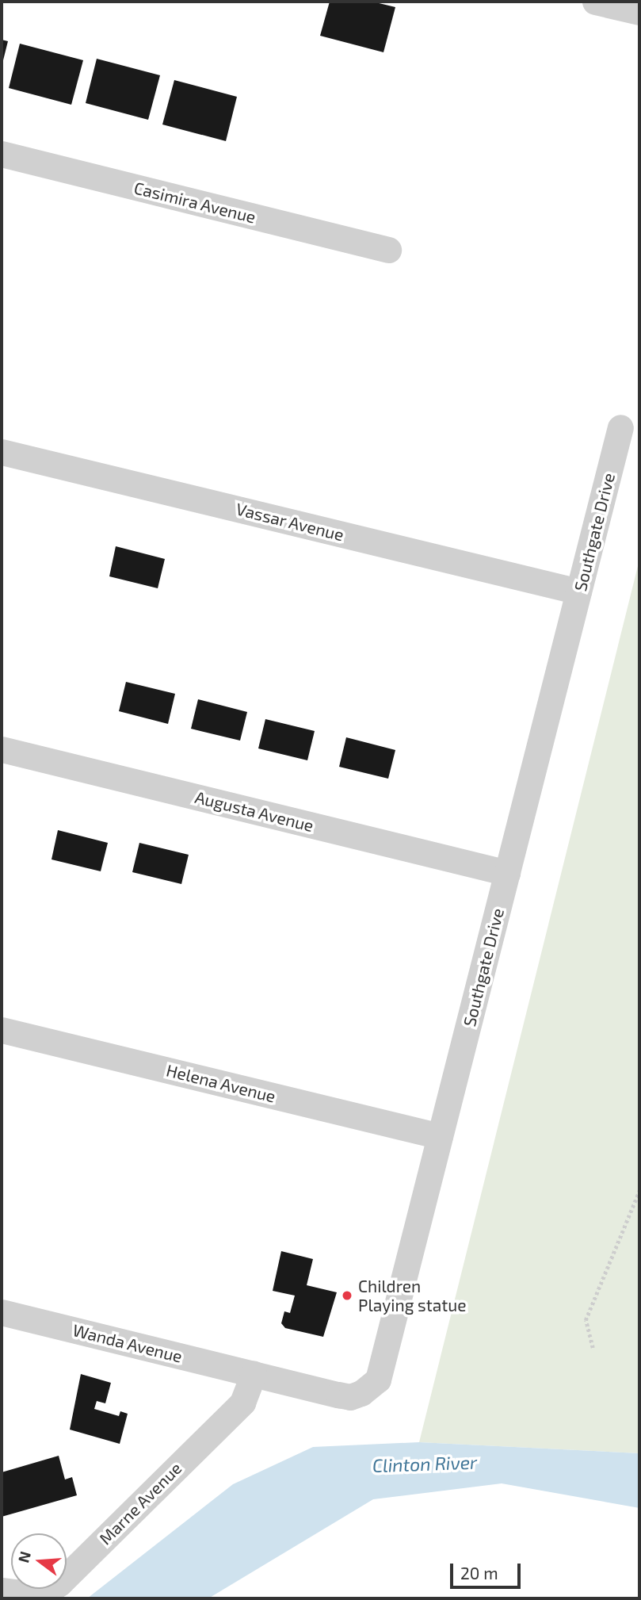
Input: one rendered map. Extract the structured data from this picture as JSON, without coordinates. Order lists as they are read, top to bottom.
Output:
{
  "streets": {
    "street": [
      "Casimira Avenue",
      "Vassar Avenue",
      "Southgate Drive",
      "Augusta Avenue",
      "Helena Avenue",
      "Wanda Avenue",
      "Marne Avenue"
    ]
  },
  "crossings": [
    ["Vassar Avenue", "Southgate Drive"],
    ["Southgate Drive", "Augusta Avenue"],
    ["Southgate Drive", "Helena Avenue"],
    ["Southgate Drive", "Wanda Avenue"],
    ["Southgate Drive", "Marne Avenue"],
    ["Wanda Avenue", "Marne Avenue"]
  ],
  "water": ["Clinton River"],
  "places": ["Children Playing statue"],
  "scale_bar": "20 m",
  "north": "left"
}
